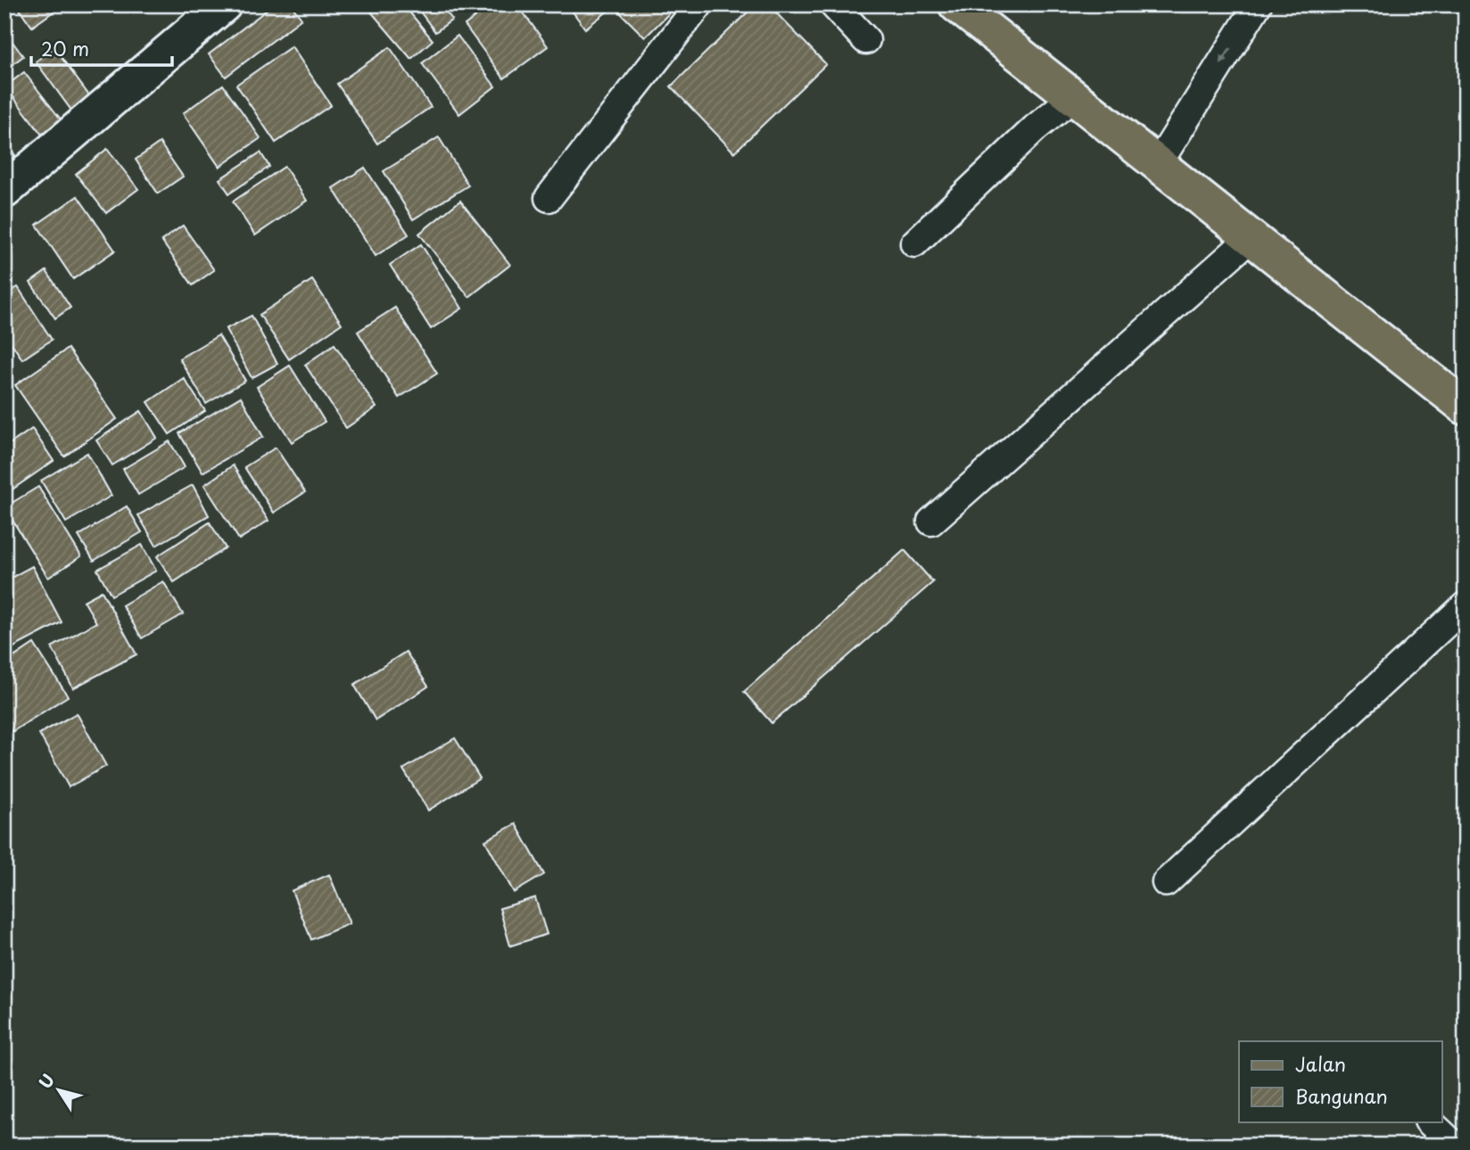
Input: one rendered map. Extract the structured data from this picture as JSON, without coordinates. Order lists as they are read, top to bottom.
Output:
{
  "legend": ["Jalan", "Bangunan"],
  "scale_bar": "20 m",
  "north": "top left"
}
